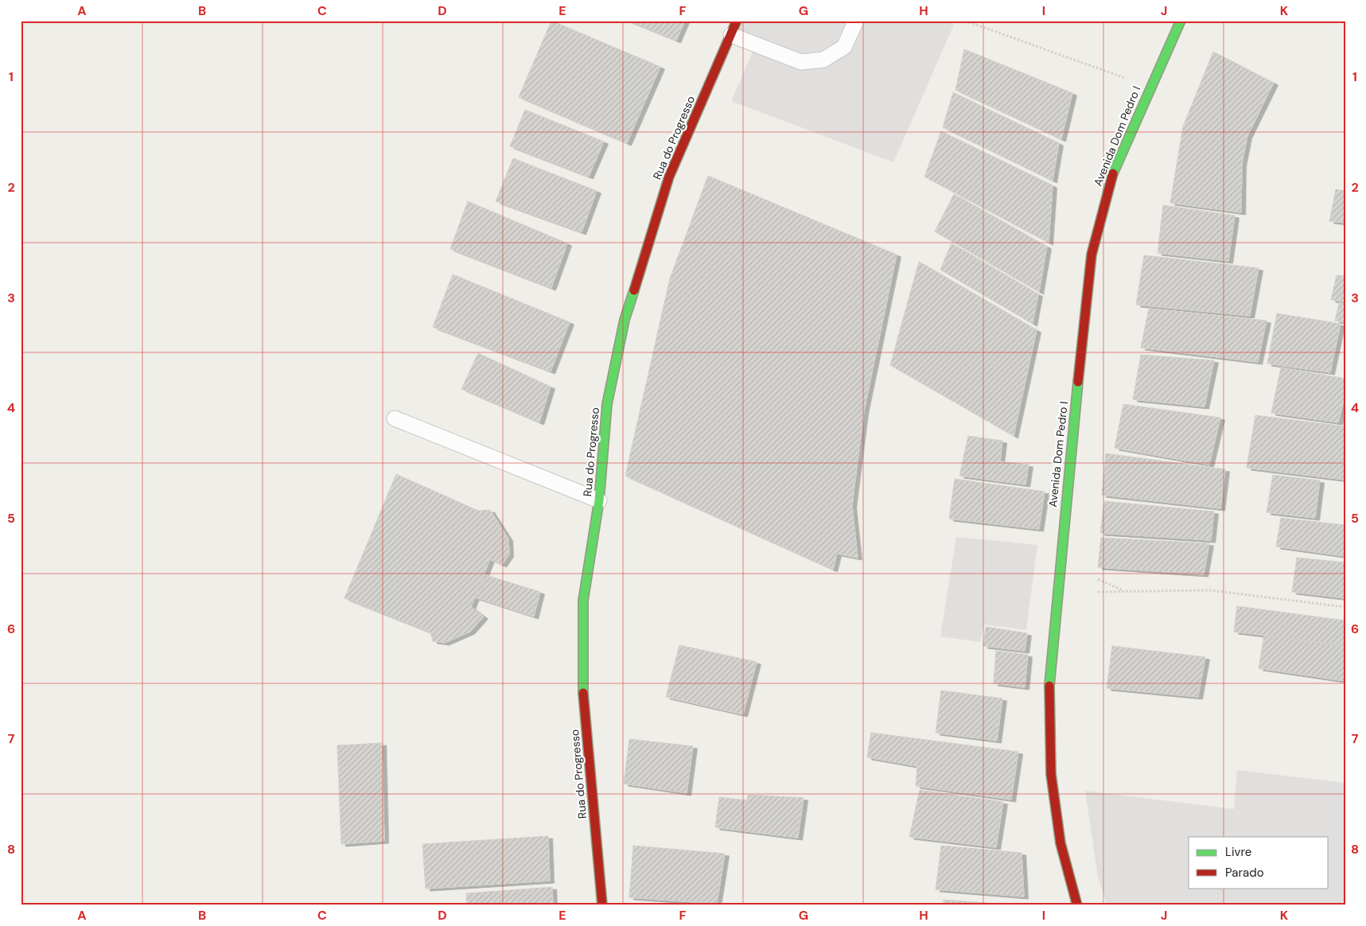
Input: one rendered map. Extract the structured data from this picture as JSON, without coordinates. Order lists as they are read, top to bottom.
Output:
{
  "streets": {
    "street": ["Avenida Dom Pedro I", "Rua do Progresso"]
  },
  "legend": ["Livre", "Parado"],
  "grid": {
    "columns": [
      "A",
      "B",
      "C",
      "D",
      "E",
      "F",
      "G",
      "H",
      "I",
      "J",
      "K"
    ],
    "rows": [
      "1",
      "2",
      "3",
      "4",
      "5",
      "6",
      "7",
      "8"
    ]
  }
}
